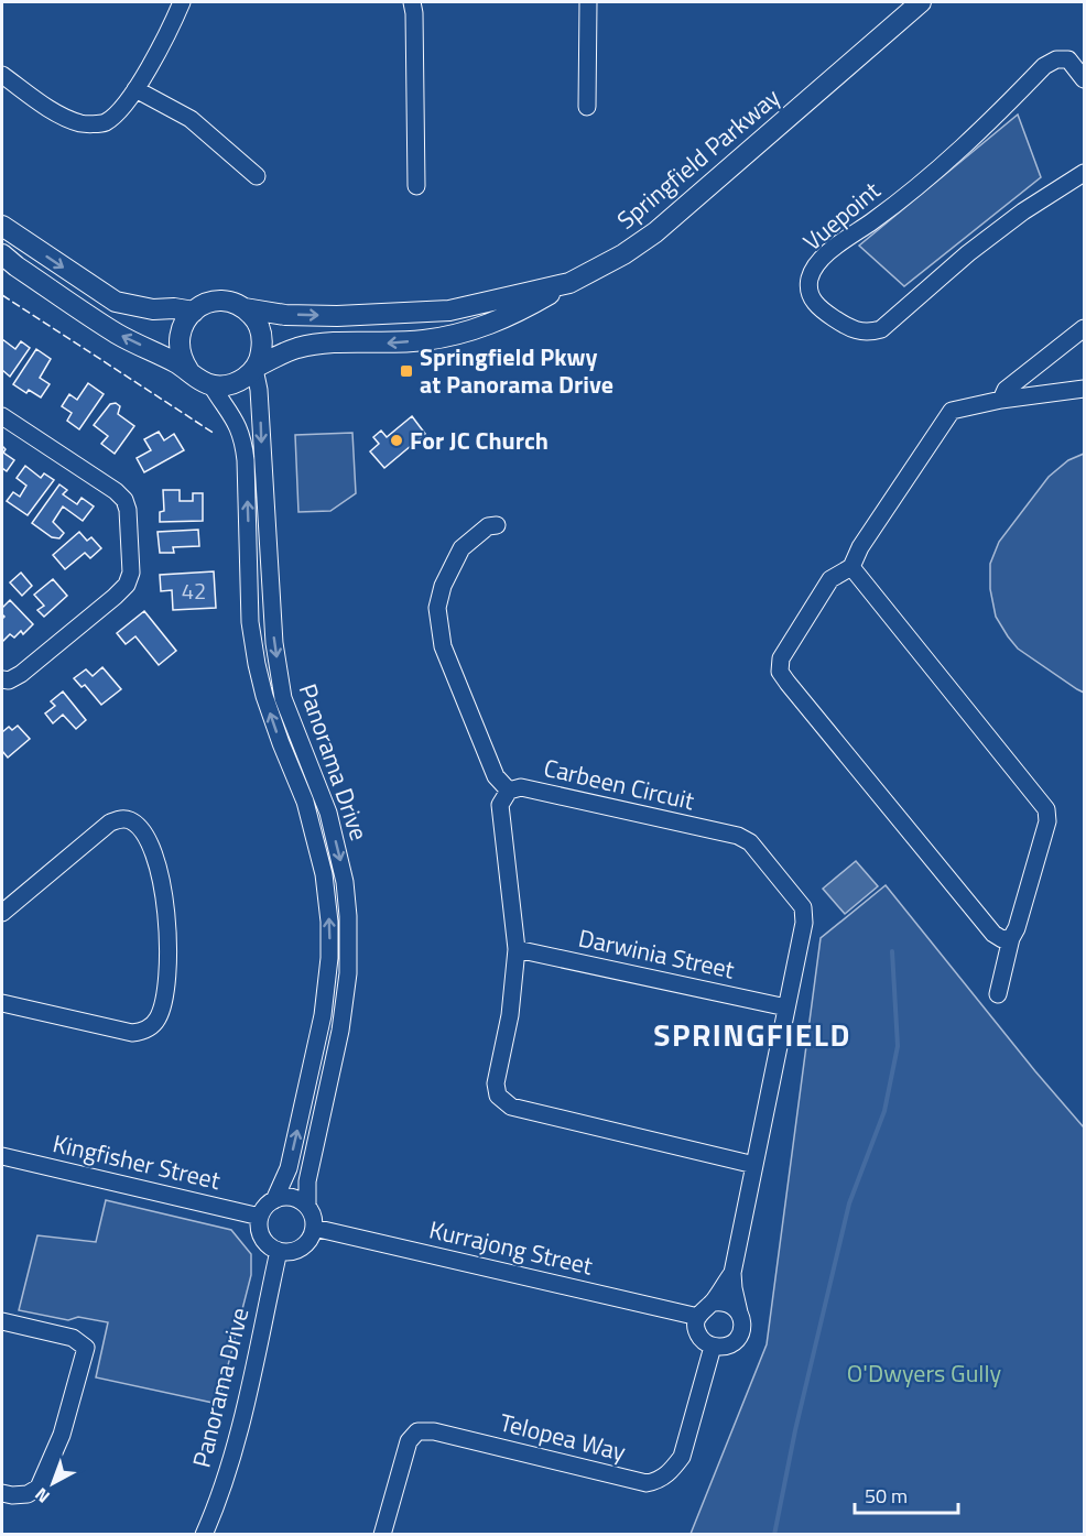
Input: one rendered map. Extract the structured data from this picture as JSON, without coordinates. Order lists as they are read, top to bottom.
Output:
{
  "streets": {
    "main road": ["Springfield Parkway"],
    "street": [
      "Vuepoint",
      "Panorama Drive",
      "Carbeen Circuit",
      "Darwinia Street",
      "Kingfisher Street",
      "Kurrajong Street",
      "Telopea Way"
    ]
  },
  "crossings": [
    ["Springfield Parkway", "Panorama Drive"],
    ["Panorama Drive", "Kingfisher Street"],
    ["Panorama Drive", "Kurrajong Street"],
    ["Carbeen Circuit", "Darwinia Street"],
    ["Carbeen Circuit", "Kurrajong Street"],
    ["Carbeen Circuit", "Telopea Way"],
    ["Kingfisher Street", "Kurrajong Street"],
    ["Kurrajong Street", "Telopea Way"]
  ],
  "districts": ["SPRINGFIELD"],
  "parks": ["O'Dwyers Gully"],
  "places": {
    "transit": ["Springfield Pkwy at Panorama Drive"],
    "other": ["For JC Church"]
  },
  "house_numbers": ["42"],
  "scale_bar": "50 m",
  "north": "bottom left"
}
